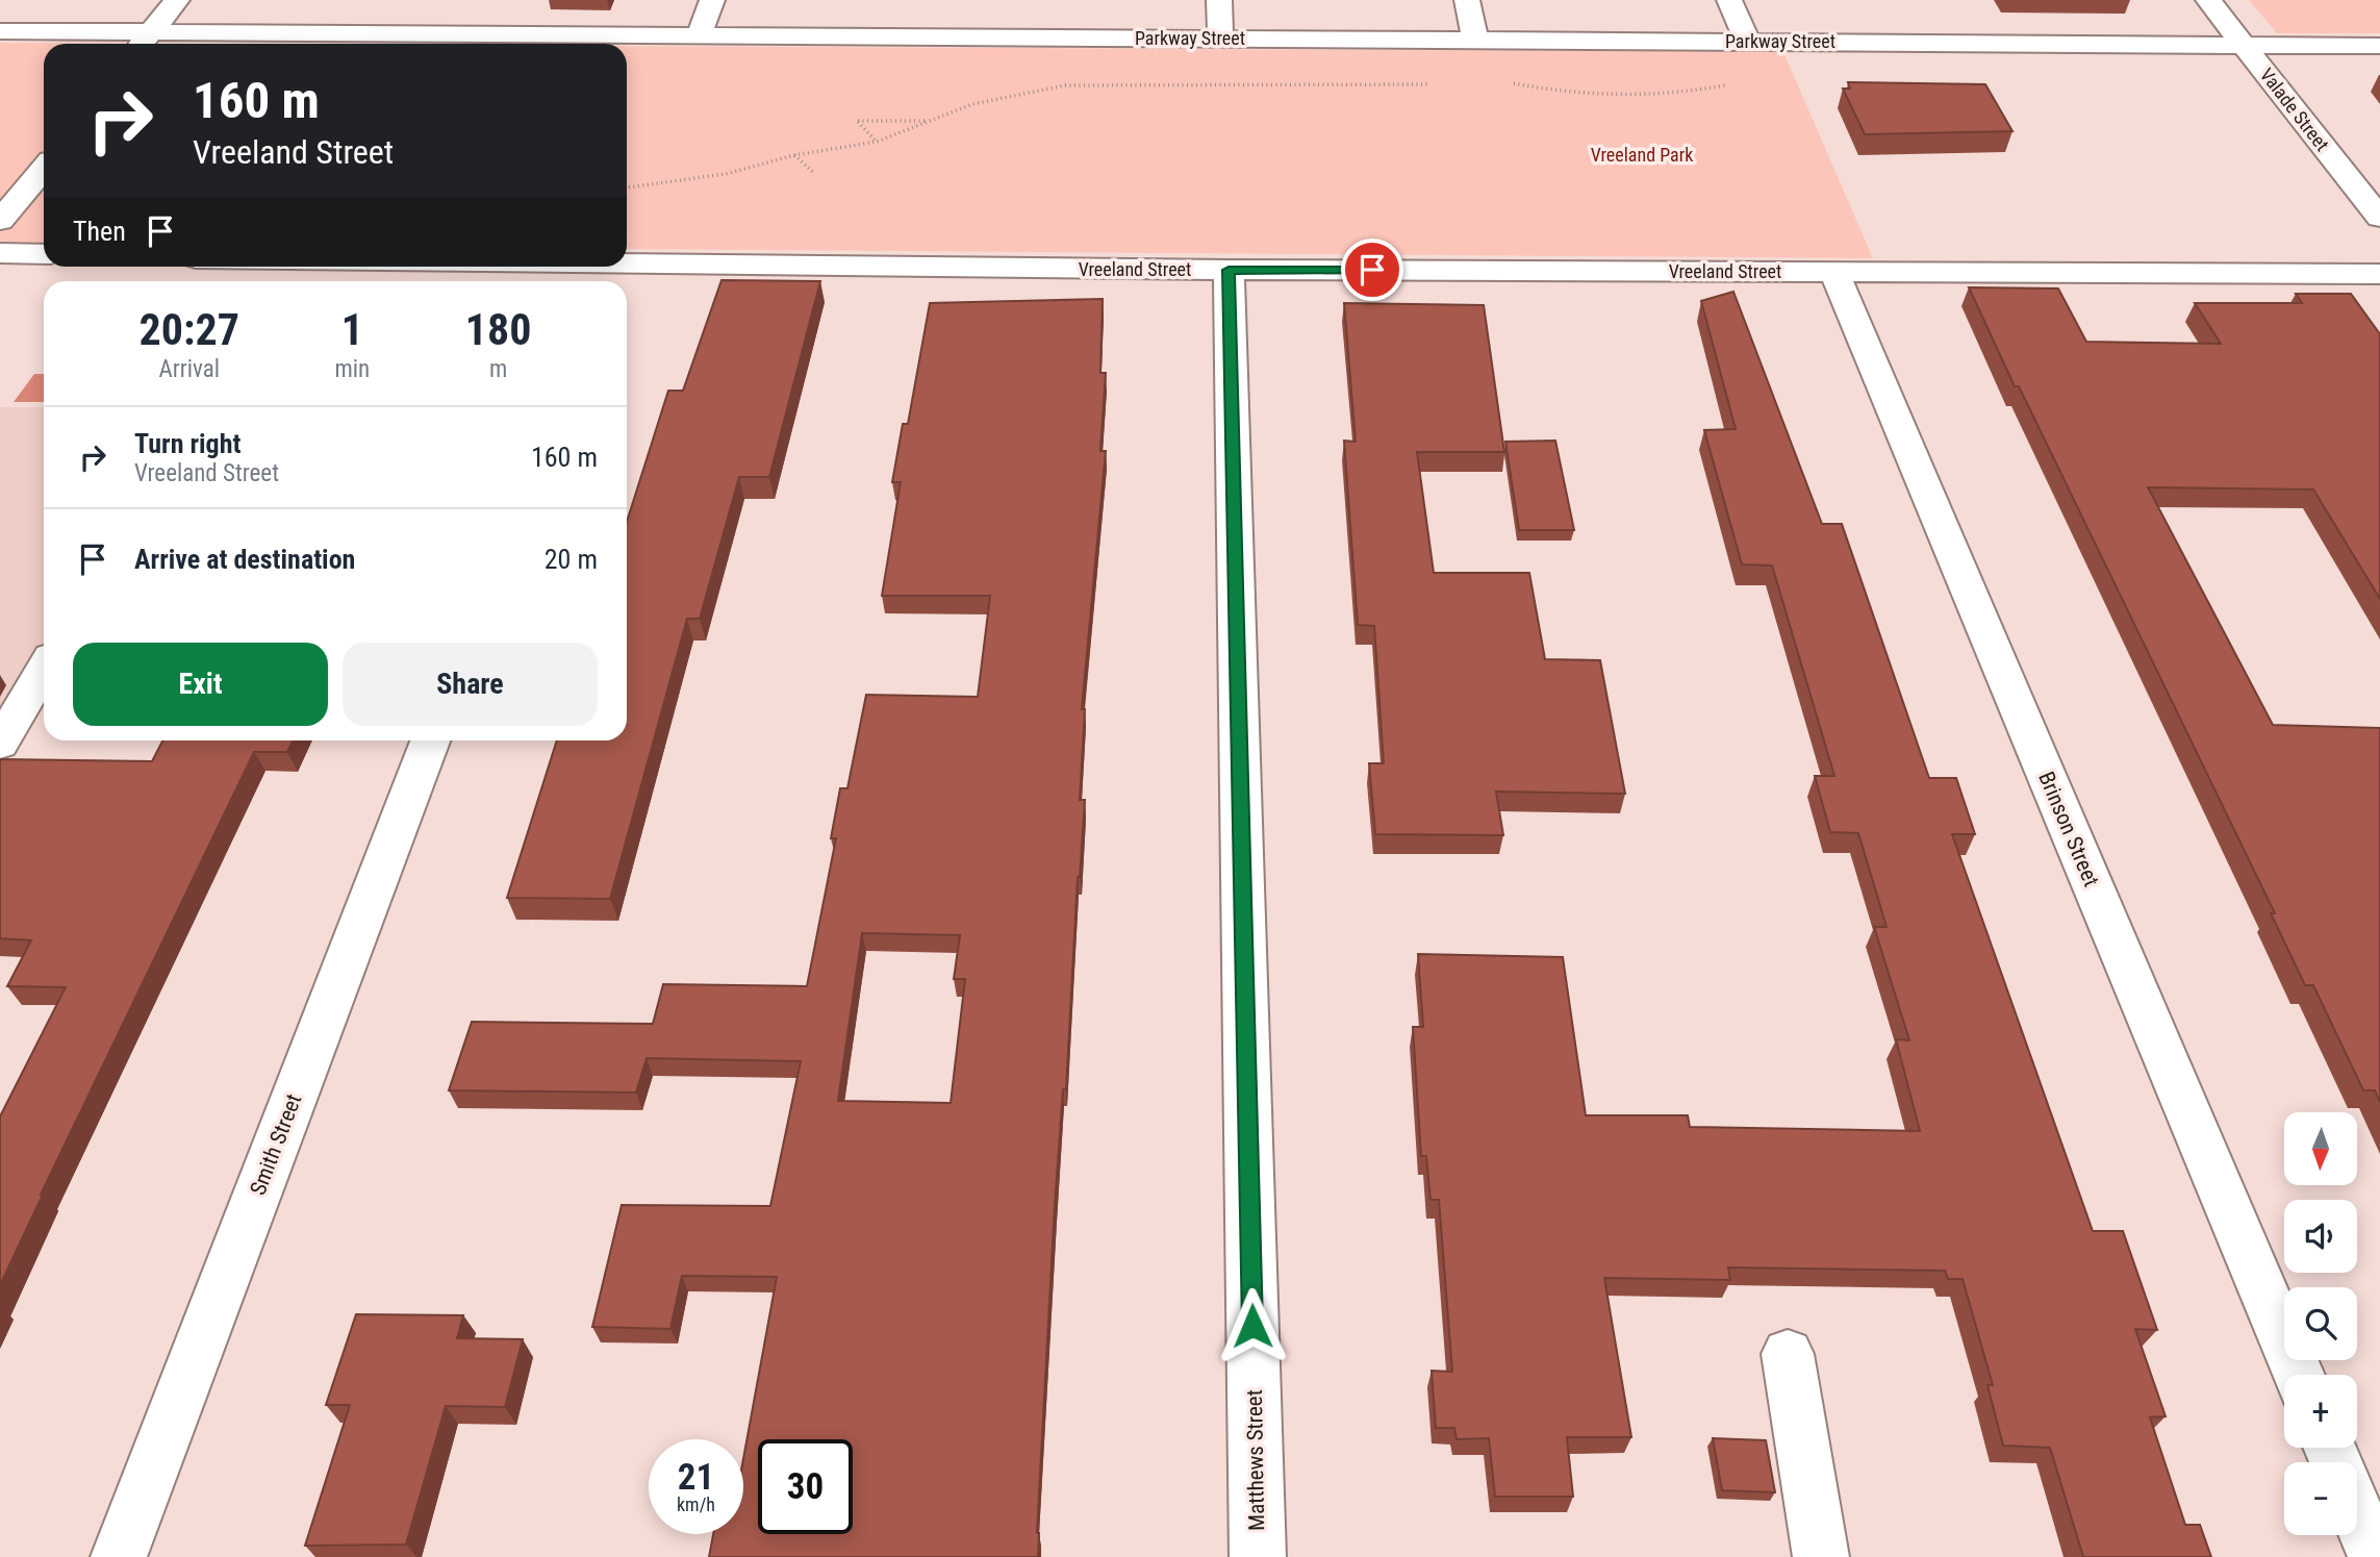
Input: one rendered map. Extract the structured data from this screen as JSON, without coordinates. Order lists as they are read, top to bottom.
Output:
{
  "streets": {
    "street": [
      "Parkway Street",
      "Valade Street",
      "Vreeland Street",
      "Brinson Street",
      "Smith Street",
      "Matthews Street"
    ]
  },
  "crossings": [
    ["Parkway Street", "Valade Street"],
    ["Vreeland Street", "Brinson Street"],
    ["Vreeland Street", "Matthews Street"]
  ],
  "parks": ["Vreeland Park"],
  "north": "bottom",
  "page": {
    "turn": ["160 m", "Vreeland Street"],
    "then": "Then",
    "eta": [
      "20:27",
      "Arrival",
      "1",
      "min",
      "180",
      "m"
    ],
    "list": [
      {
        "name": "Turn right",
        "note": "Vreeland Street",
        "value": "160 m"
      },
      {
        "name": "Arrive at destination",
        "value": "20 m"
      }
    ],
    "buttons": ["Exit", "Share"],
    "map_buttons": ["+", "−"],
    "speed": "21 km/h",
    "limit": "30"
  }
}
